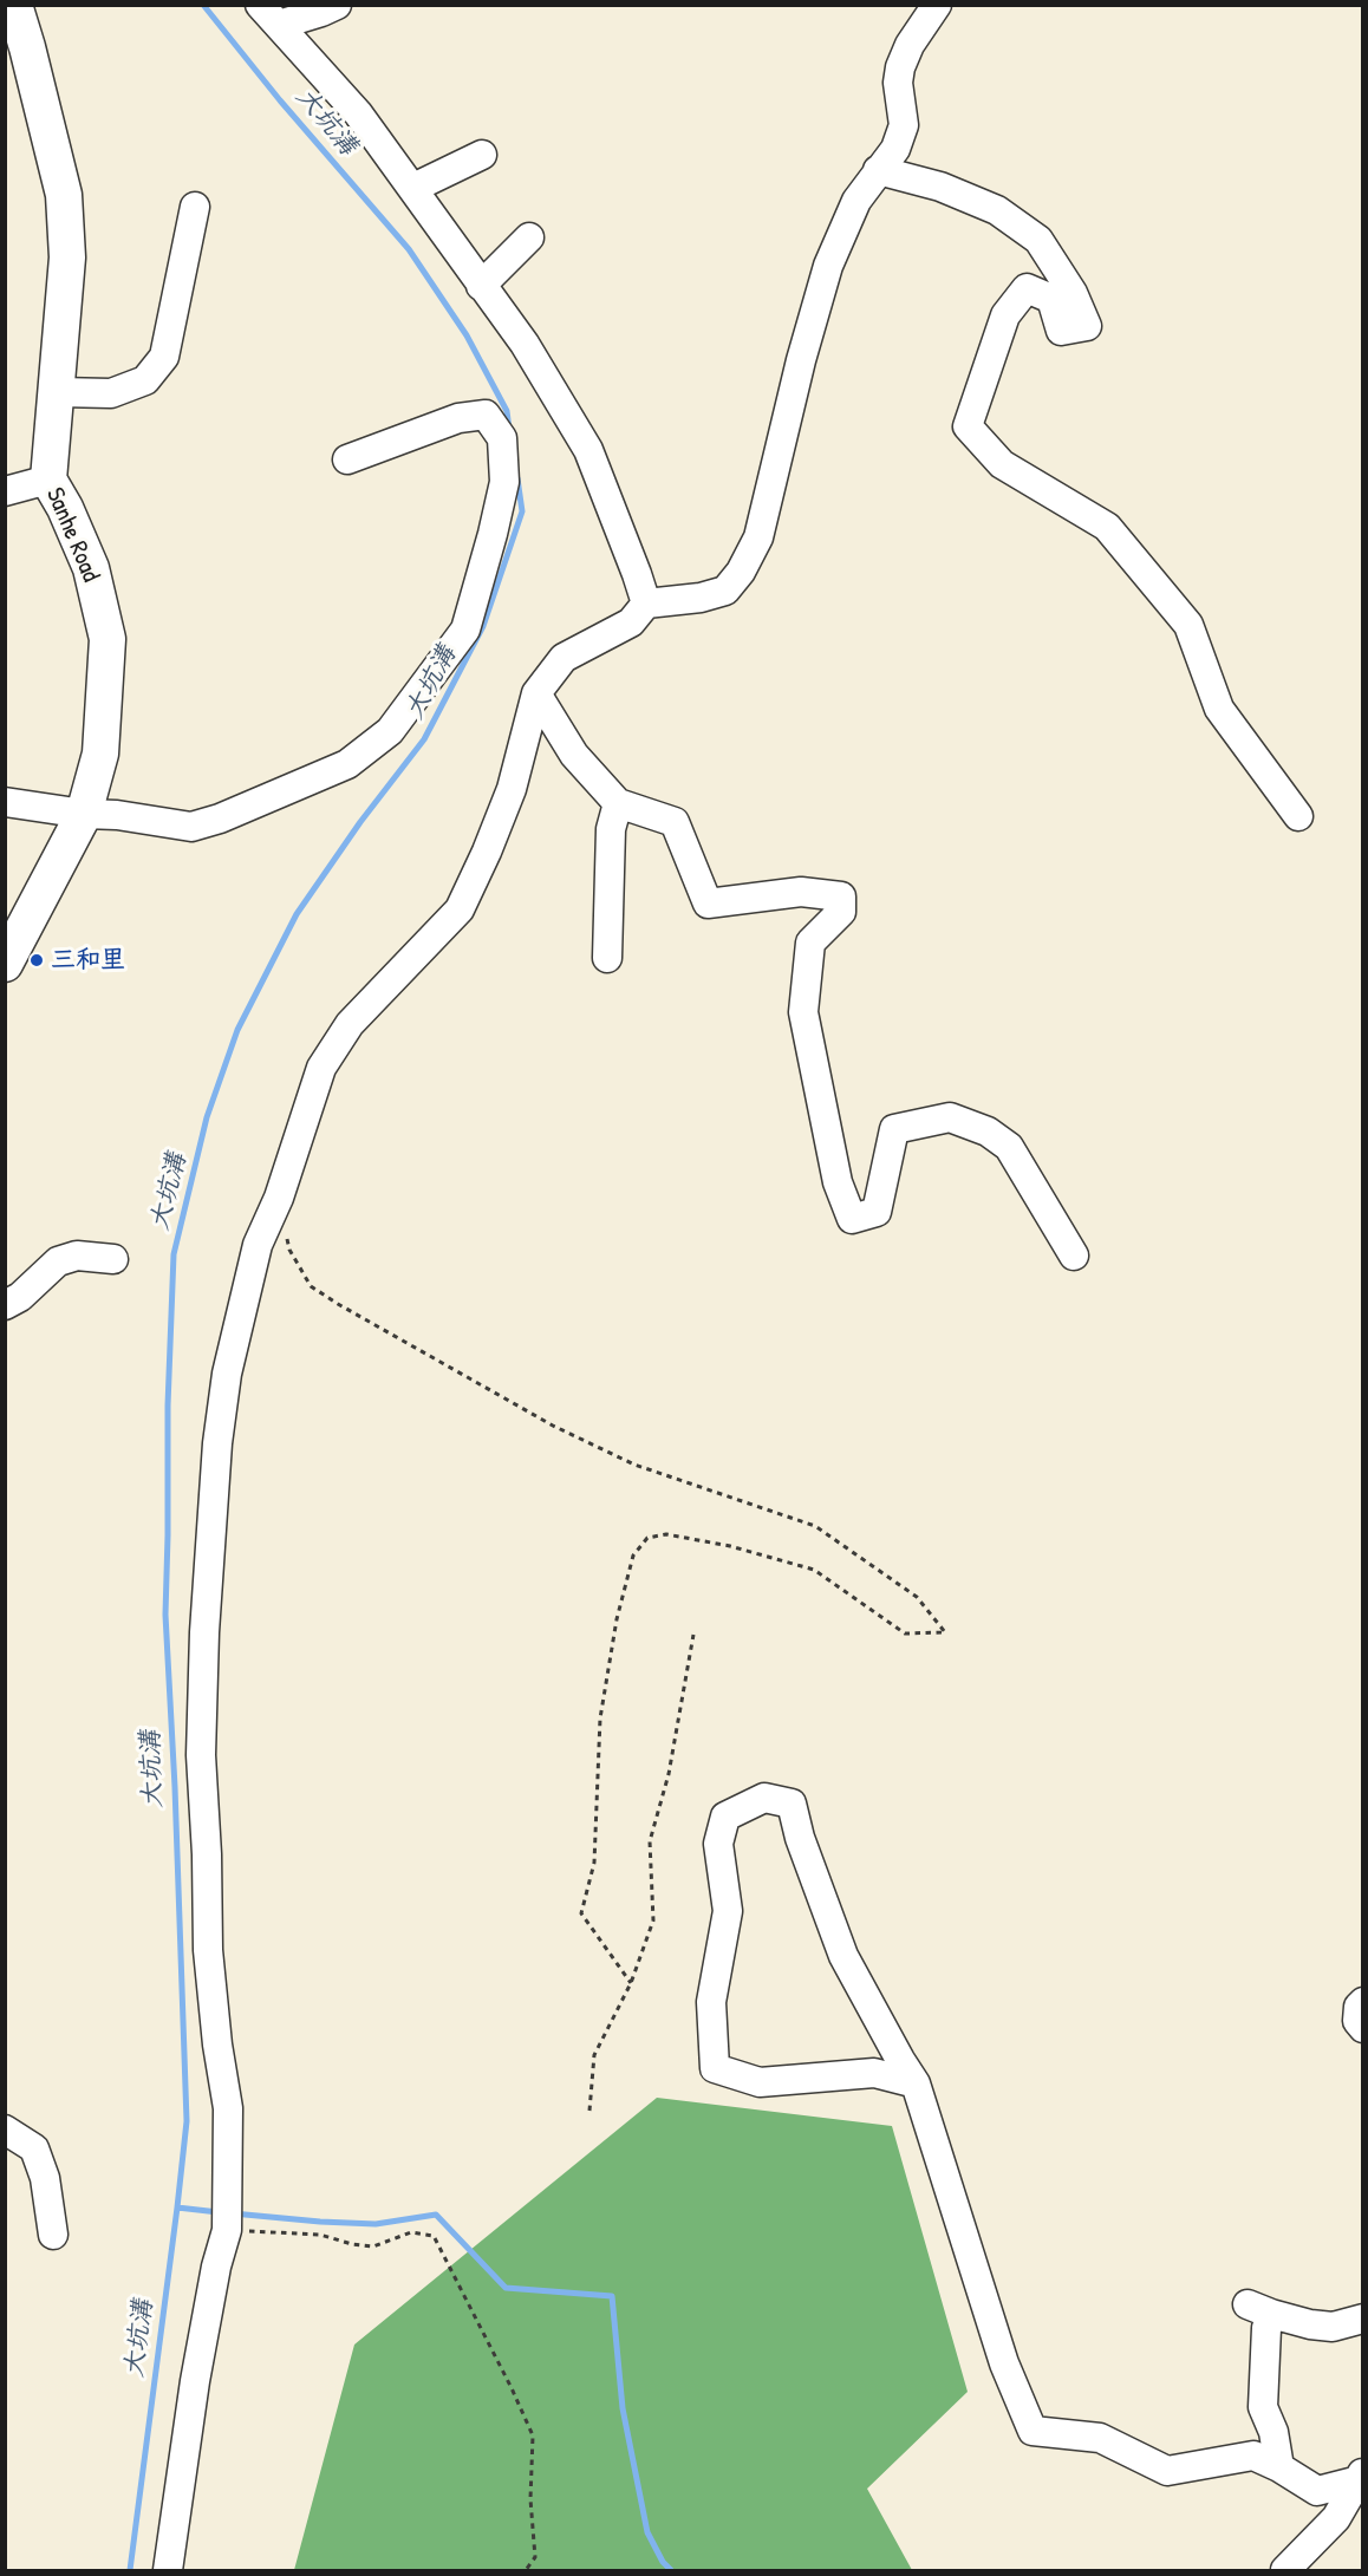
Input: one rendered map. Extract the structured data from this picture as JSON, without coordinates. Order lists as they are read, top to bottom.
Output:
{
  "streets": {
    "main road": ["Sanhe Road"]
  },
  "water": ["大坑溝"],
  "places": ["三和里"]
}
